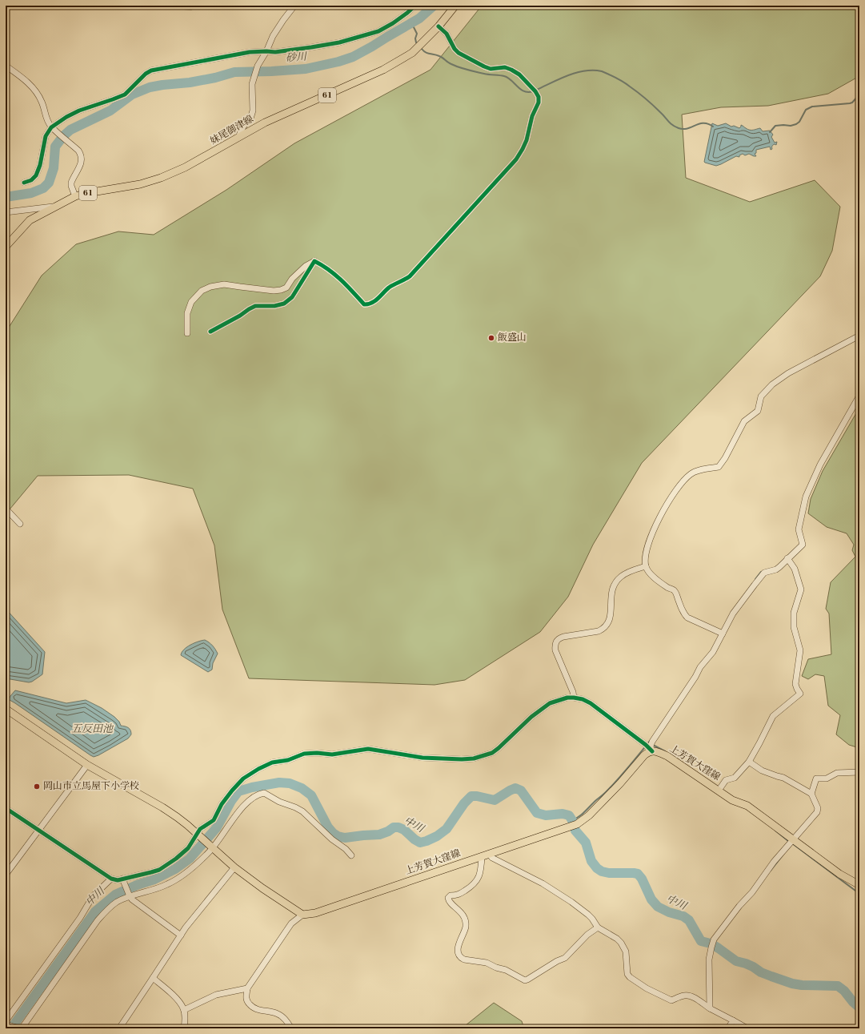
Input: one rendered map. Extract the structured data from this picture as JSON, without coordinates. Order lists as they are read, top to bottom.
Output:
{
  "streets": {
    "main road": ["61", "妹尾御津線", "上芳賀大窪線"]
  },
  "water": ["砂川", "五反田池", "中川"],
  "places": ["飯盛山", "岡山市立馬屋下小学校"]
}
